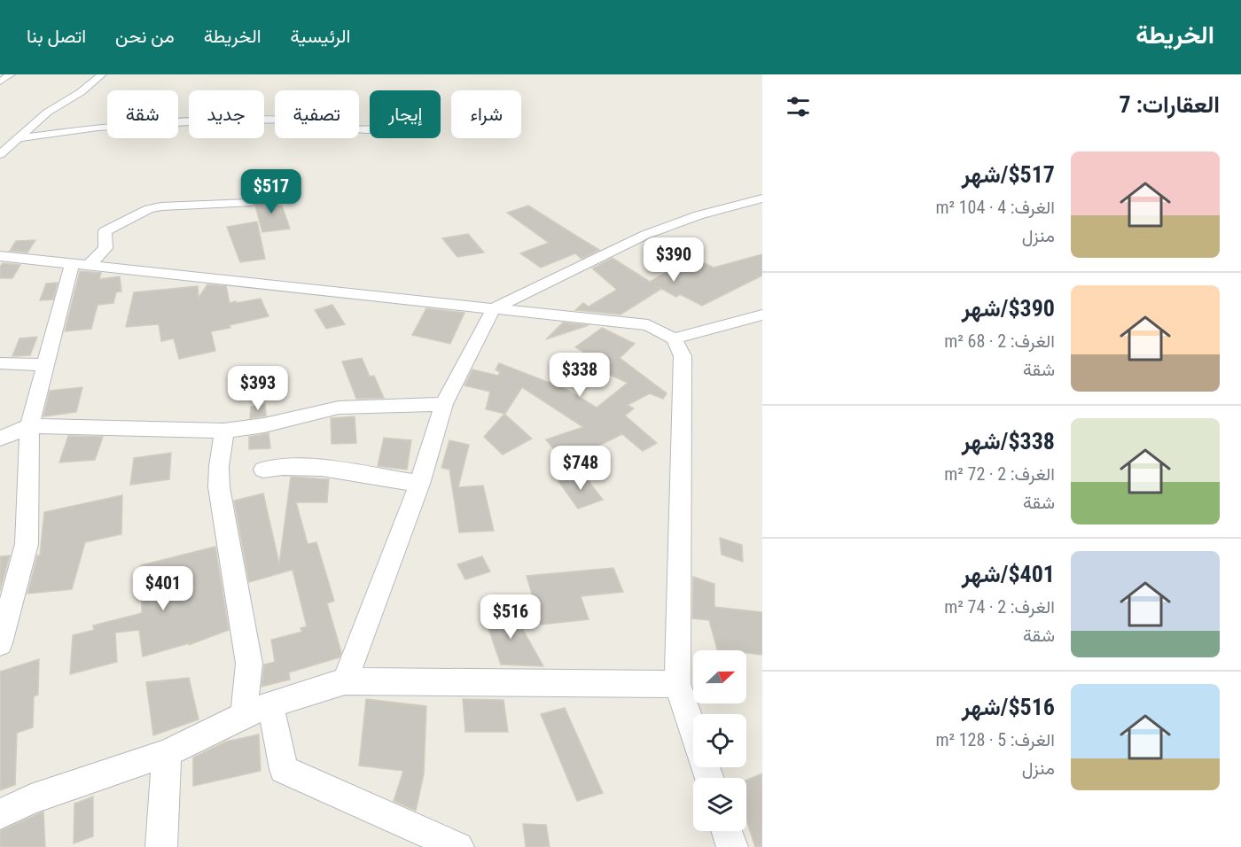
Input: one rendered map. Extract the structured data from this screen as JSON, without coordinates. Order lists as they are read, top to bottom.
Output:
{
  "north": "right",
  "page": {
    "header": "الخريطة",
    "nav": [
      "الرئيسية",
      "الخريطة",
      "من نحن",
      "اتصل بنا"
    ],
    "heading": "العقارات: 7",
    "chip": [
      "شراء",
      "إيجار",
      "تصفية",
      "جديد",
      "شقة"
    ],
    "list": [
      {
        "name": "$517/شهر",
        "note": "الغرف: 4 · 104 m² · منزل"
      },
      {
        "name": "$390/شهر",
        "note": "الغرف: 2 · 68 m² · شقة"
      },
      {
        "name": "$338/شهر",
        "note": "الغرف: 2 · 72 m² · شقة"
      },
      {
        "name": "$401/شهر",
        "note": "الغرف: 2 · 74 m² · شقة"
      },
      {
        "name": "$516/شهر",
        "note": "الغرف: 5 · 128 m² · منزل"
      }
    ],
    "price": [
      "$517",
      "$390",
      "$338",
      "$393",
      "$748",
      "$401",
      "$516"
    ]
  }
}
